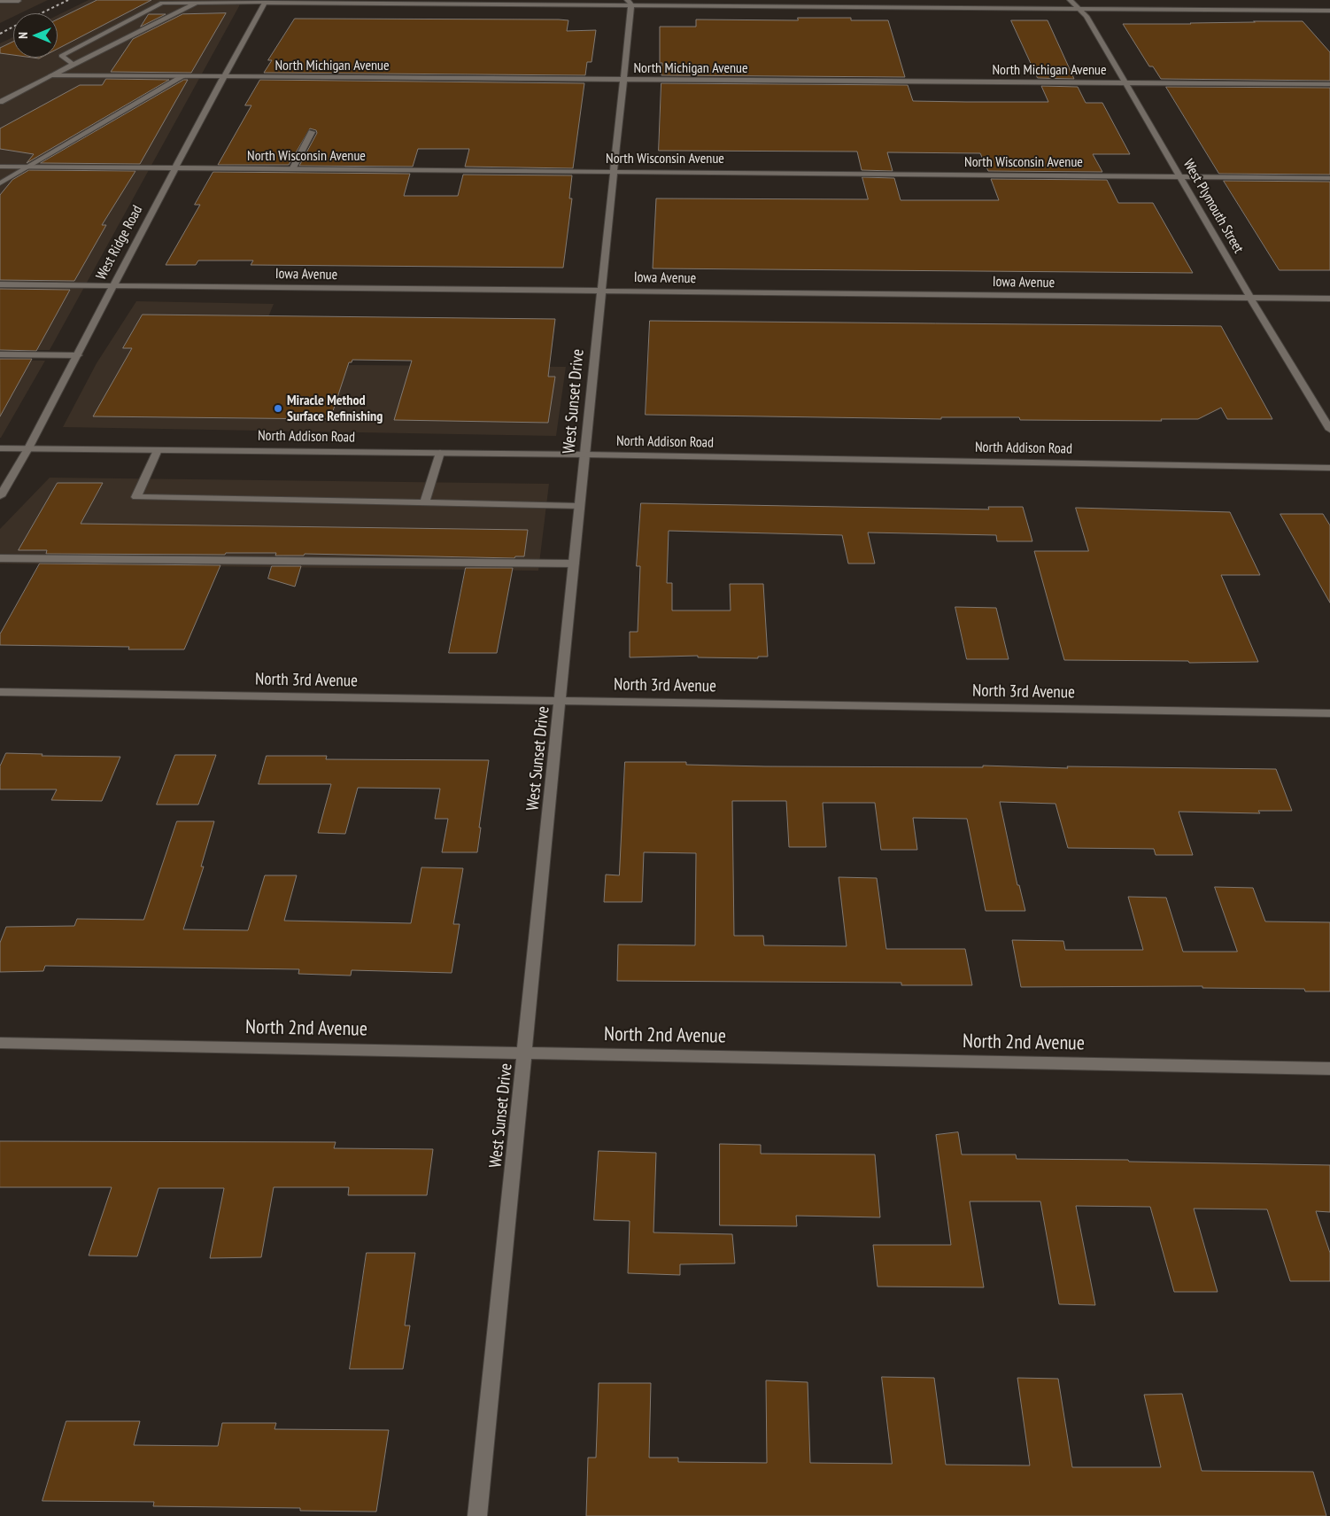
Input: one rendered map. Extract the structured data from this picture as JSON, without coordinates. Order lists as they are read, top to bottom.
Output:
{
  "streets": {
    "street": [
      "North Michigan Avenue",
      "North Wisconsin Avenue",
      "West Plymouth Street",
      "West Ridge Road",
      "Iowa Avenue",
      "West Sunset Drive",
      "North Addison Road",
      "North 3rd Avenue",
      "North 2nd Avenue"
    ]
  },
  "crossings": [
    ["North Michigan Avenue", "West Plymouth Street"],
    ["North Michigan Avenue", "West Ridge Road"],
    ["North Michigan Avenue", "West Sunset Drive"],
    ["North Wisconsin Avenue", "West Plymouth Street"],
    ["North Wisconsin Avenue", "West Ridge Road"],
    ["North Wisconsin Avenue", "West Sunset Drive"],
    ["West Plymouth Street", "Iowa Avenue"],
    ["West Ridge Road", "Iowa Avenue"],
    ["West Ridge Road", "North Addison Road"],
    ["Iowa Avenue", "West Sunset Drive"],
    ["West Sunset Drive", "North Addison Road"],
    ["West Sunset Drive", "North 3rd Avenue"],
    ["West Sunset Drive", "North 2nd Avenue"]
  ],
  "places": ["Miracle Method Surface Refinishing"],
  "north": "left"
}
